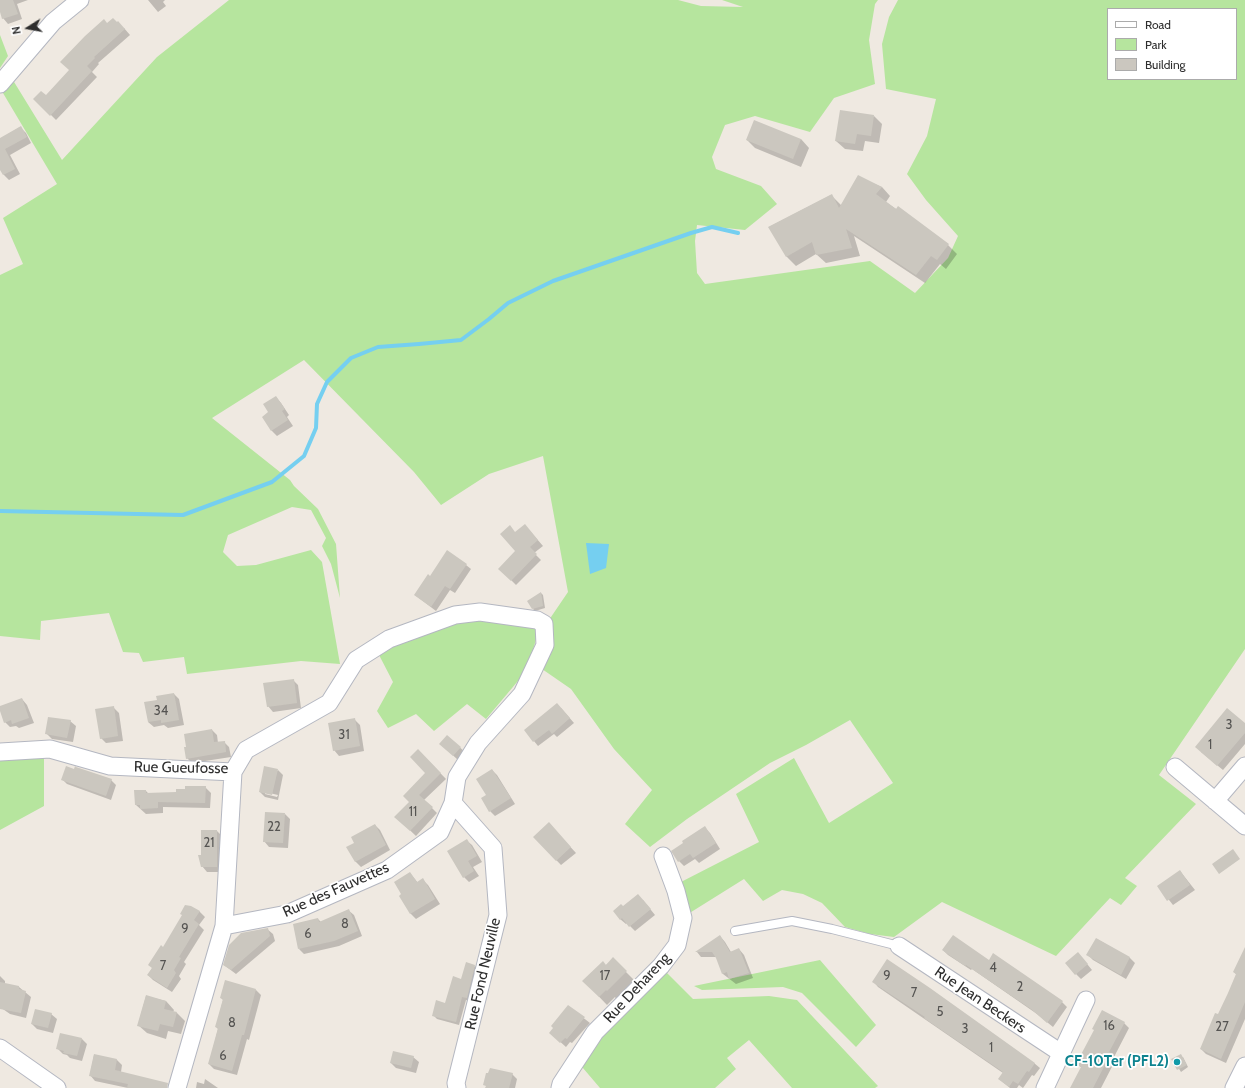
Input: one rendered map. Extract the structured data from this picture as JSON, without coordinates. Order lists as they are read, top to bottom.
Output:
{
  "streets": {
    "street": [
      "Rue Gueufosse",
      "Rue des Fauvettes",
      "Rue Fond Neuville",
      "Rue Dehareng",
      "Rue Jean Beckers"
    ]
  },
  "crossings": [
    ["Rue Gueufosse", "Rue des Fauvettes"],
    ["Rue des Fauvettes", "Rue Fond Neuville"]
  ],
  "places": ["CF-10Ter (PFL2)"],
  "house_numbers": [
    "34",
    "3",
    "31",
    "1",
    "11",
    "22",
    "21",
    "8",
    "9",
    "6",
    "7",
    "4",
    "17",
    "9",
    "2",
    "7",
    "5",
    "8",
    "16",
    "27",
    "3",
    "1",
    "6"
  ],
  "legend": ["Road", "Park", "Building"],
  "north": "left"
}
